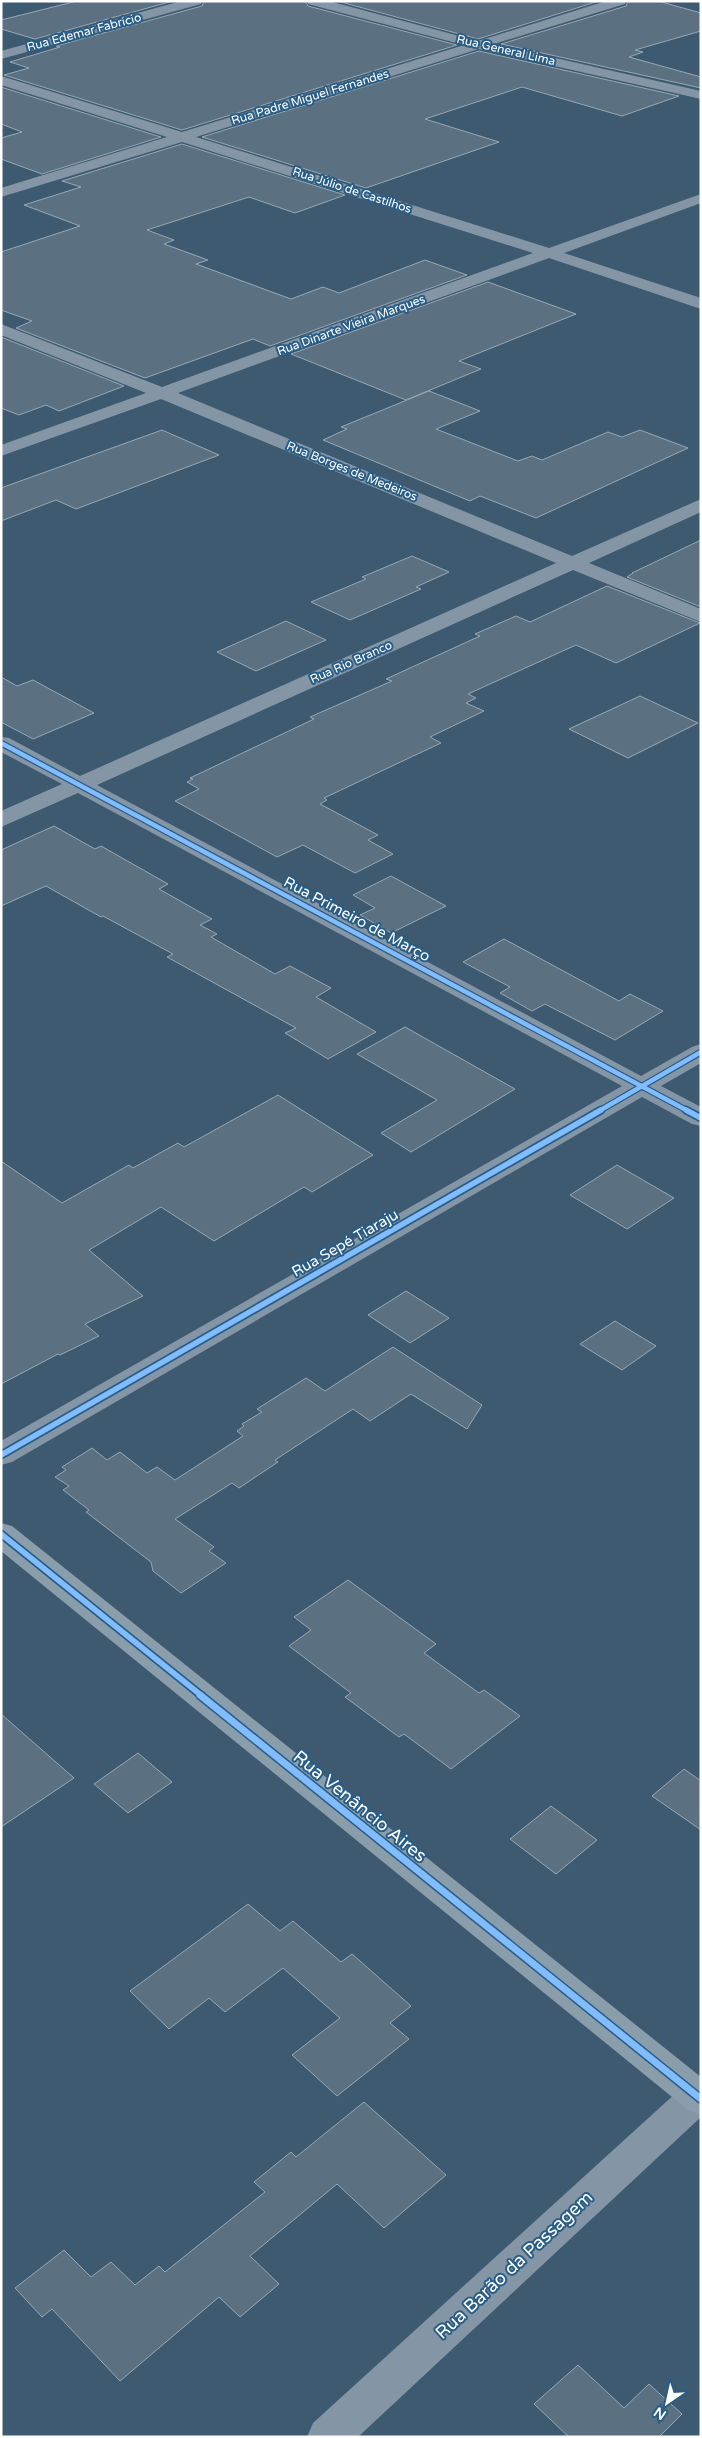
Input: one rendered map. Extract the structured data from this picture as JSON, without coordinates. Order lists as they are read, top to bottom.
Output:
{
  "streets": {
    "street": [
      "Rua Edemar Fabrício",
      "Rua General Lima",
      "Rua Padre Miguel Fernandes",
      "Rua Júlio de Castilhos",
      "Rua Dinarte Vieira Marques",
      "Rua Borges de Medeiros",
      "Rua Rio Branco",
      "Rua Primeiro de Março",
      "Rua Sepé Tiaraju",
      "Rua Venâncio Aires",
      "Rua Barão da Passagem"
    ]
  },
  "crossings": [
    ["Rua General Lima", "Rua Padre Miguel Fernandes"],
    ["Rua Padre Miguel Fernandes", "Rua Júlio de Castilhos"],
    ["Rua Júlio de Castilhos", "Rua Dinarte Vieira Marques"],
    ["Rua Dinarte Vieira Marques", "Rua Borges de Medeiros"],
    ["Rua Borges de Medeiros", "Rua Rio Branco"],
    ["Rua Rio Branco", "Rua Primeiro de Março"],
    ["Rua Primeiro de Março", "Rua Sepé Tiaraju"],
    ["Rua Venâncio Aires", "Rua Barão da Passagem"]
  ],
  "north": "bottom left"
}
